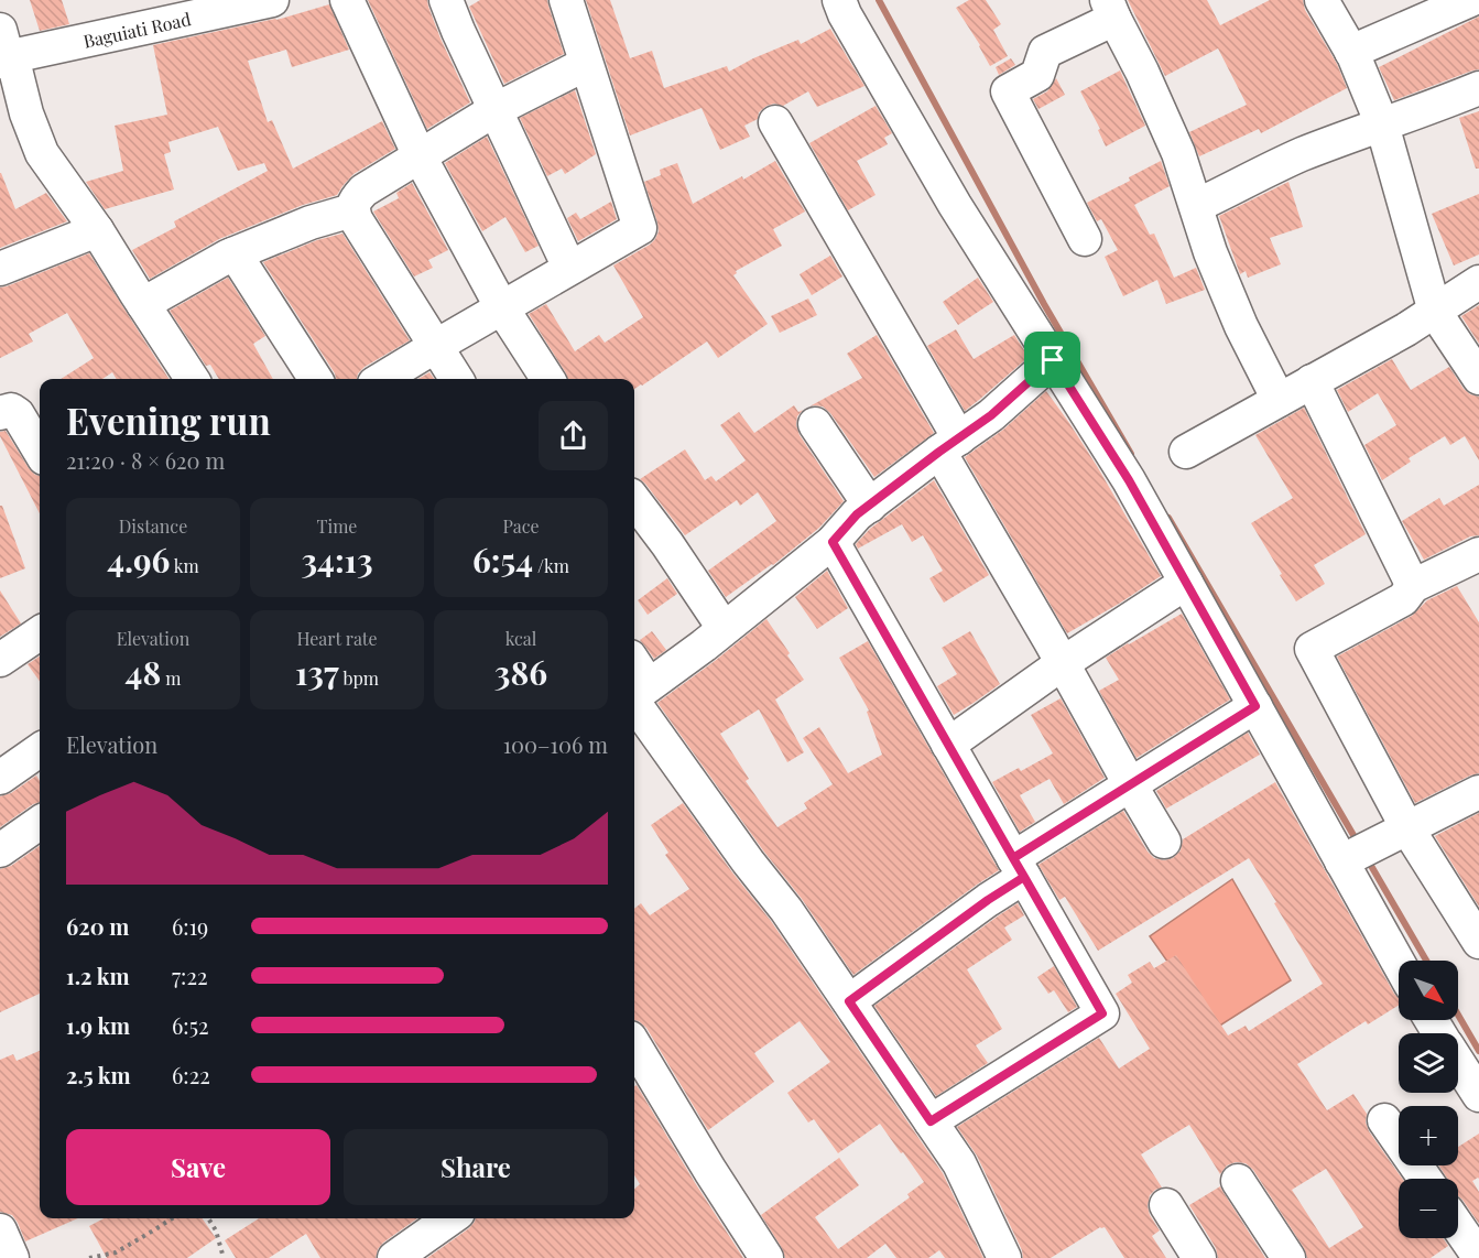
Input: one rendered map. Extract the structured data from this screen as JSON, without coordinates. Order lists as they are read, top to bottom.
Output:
{
  "streets": {
    "street": ["Baguiati Road"]
  },
  "north": "bottom right",
  "page": {
    "heading": ["Evening run", "21:20 · 8 × 620 m"],
    "stats": [
      ["Distance", "4.96 km"],
      ["Time", "34:13"],
      ["Pace", "6:54 /km"],
      ["Elevation", "48 m"],
      ["Heart rate", "137 bpm"],
      ["kcal", "386"]
    ],
    "chart": ["Elevation", "100–106 m"],
    "list": [
      {
        "name": "620 m",
        "note": "6:19"
      },
      {
        "name": "1.2 km",
        "note": "7:22"
      },
      {
        "name": "1.9 km",
        "note": "6:52"
      },
      {
        "name": "2.5 km",
        "note": "6:22"
      }
    ],
    "map_buttons": ["+", "−"],
    "buttons": ["Save", "Share"]
  }
}
